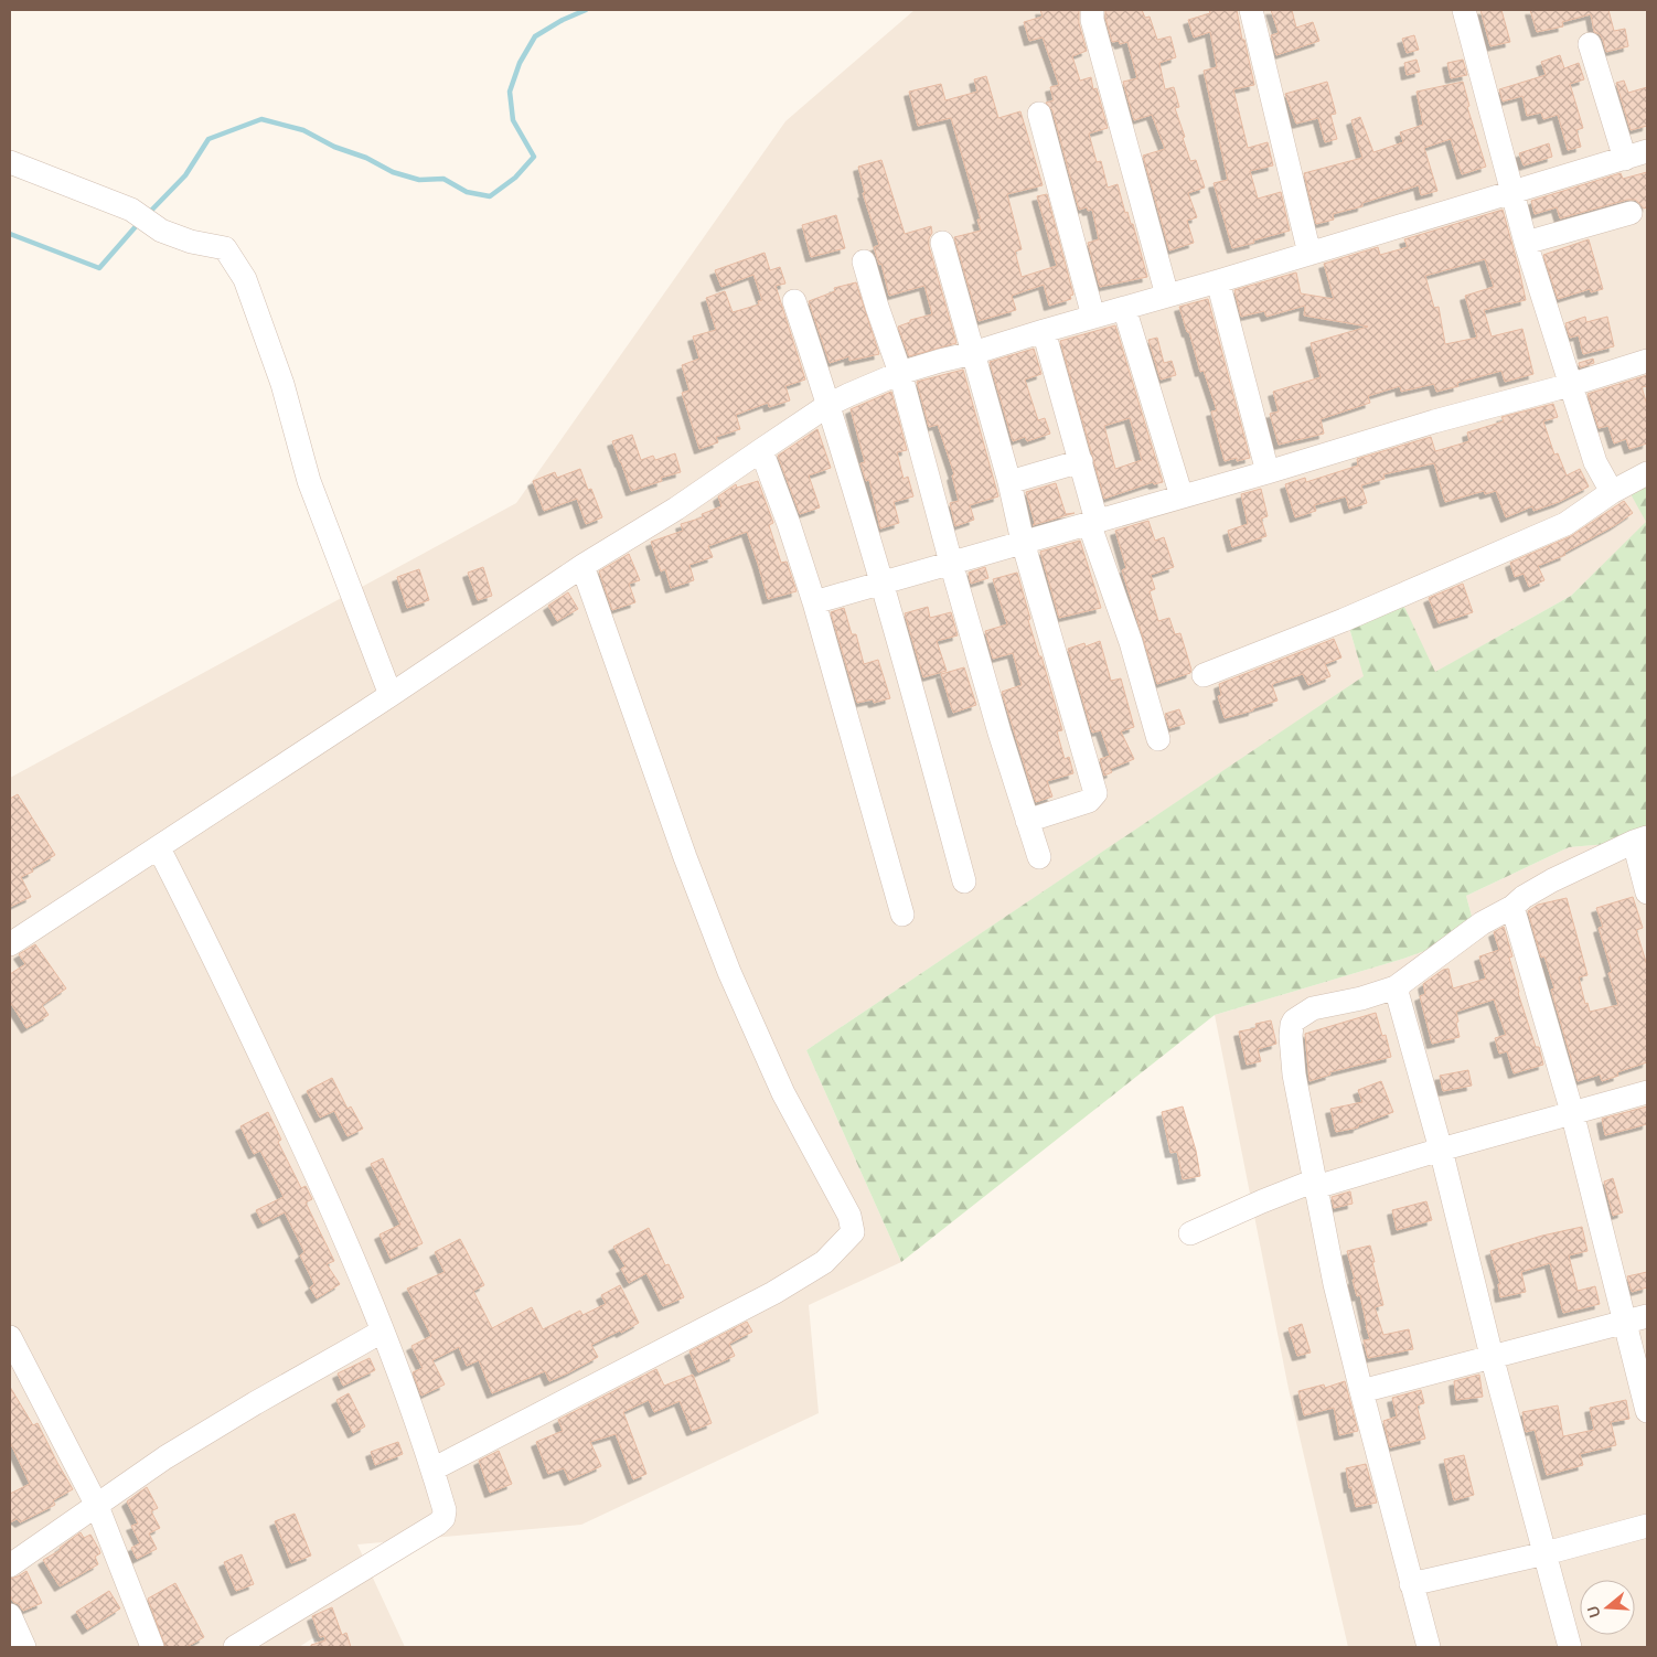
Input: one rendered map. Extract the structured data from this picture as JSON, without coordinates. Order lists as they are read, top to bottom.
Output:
{
  "north": "left"
}
